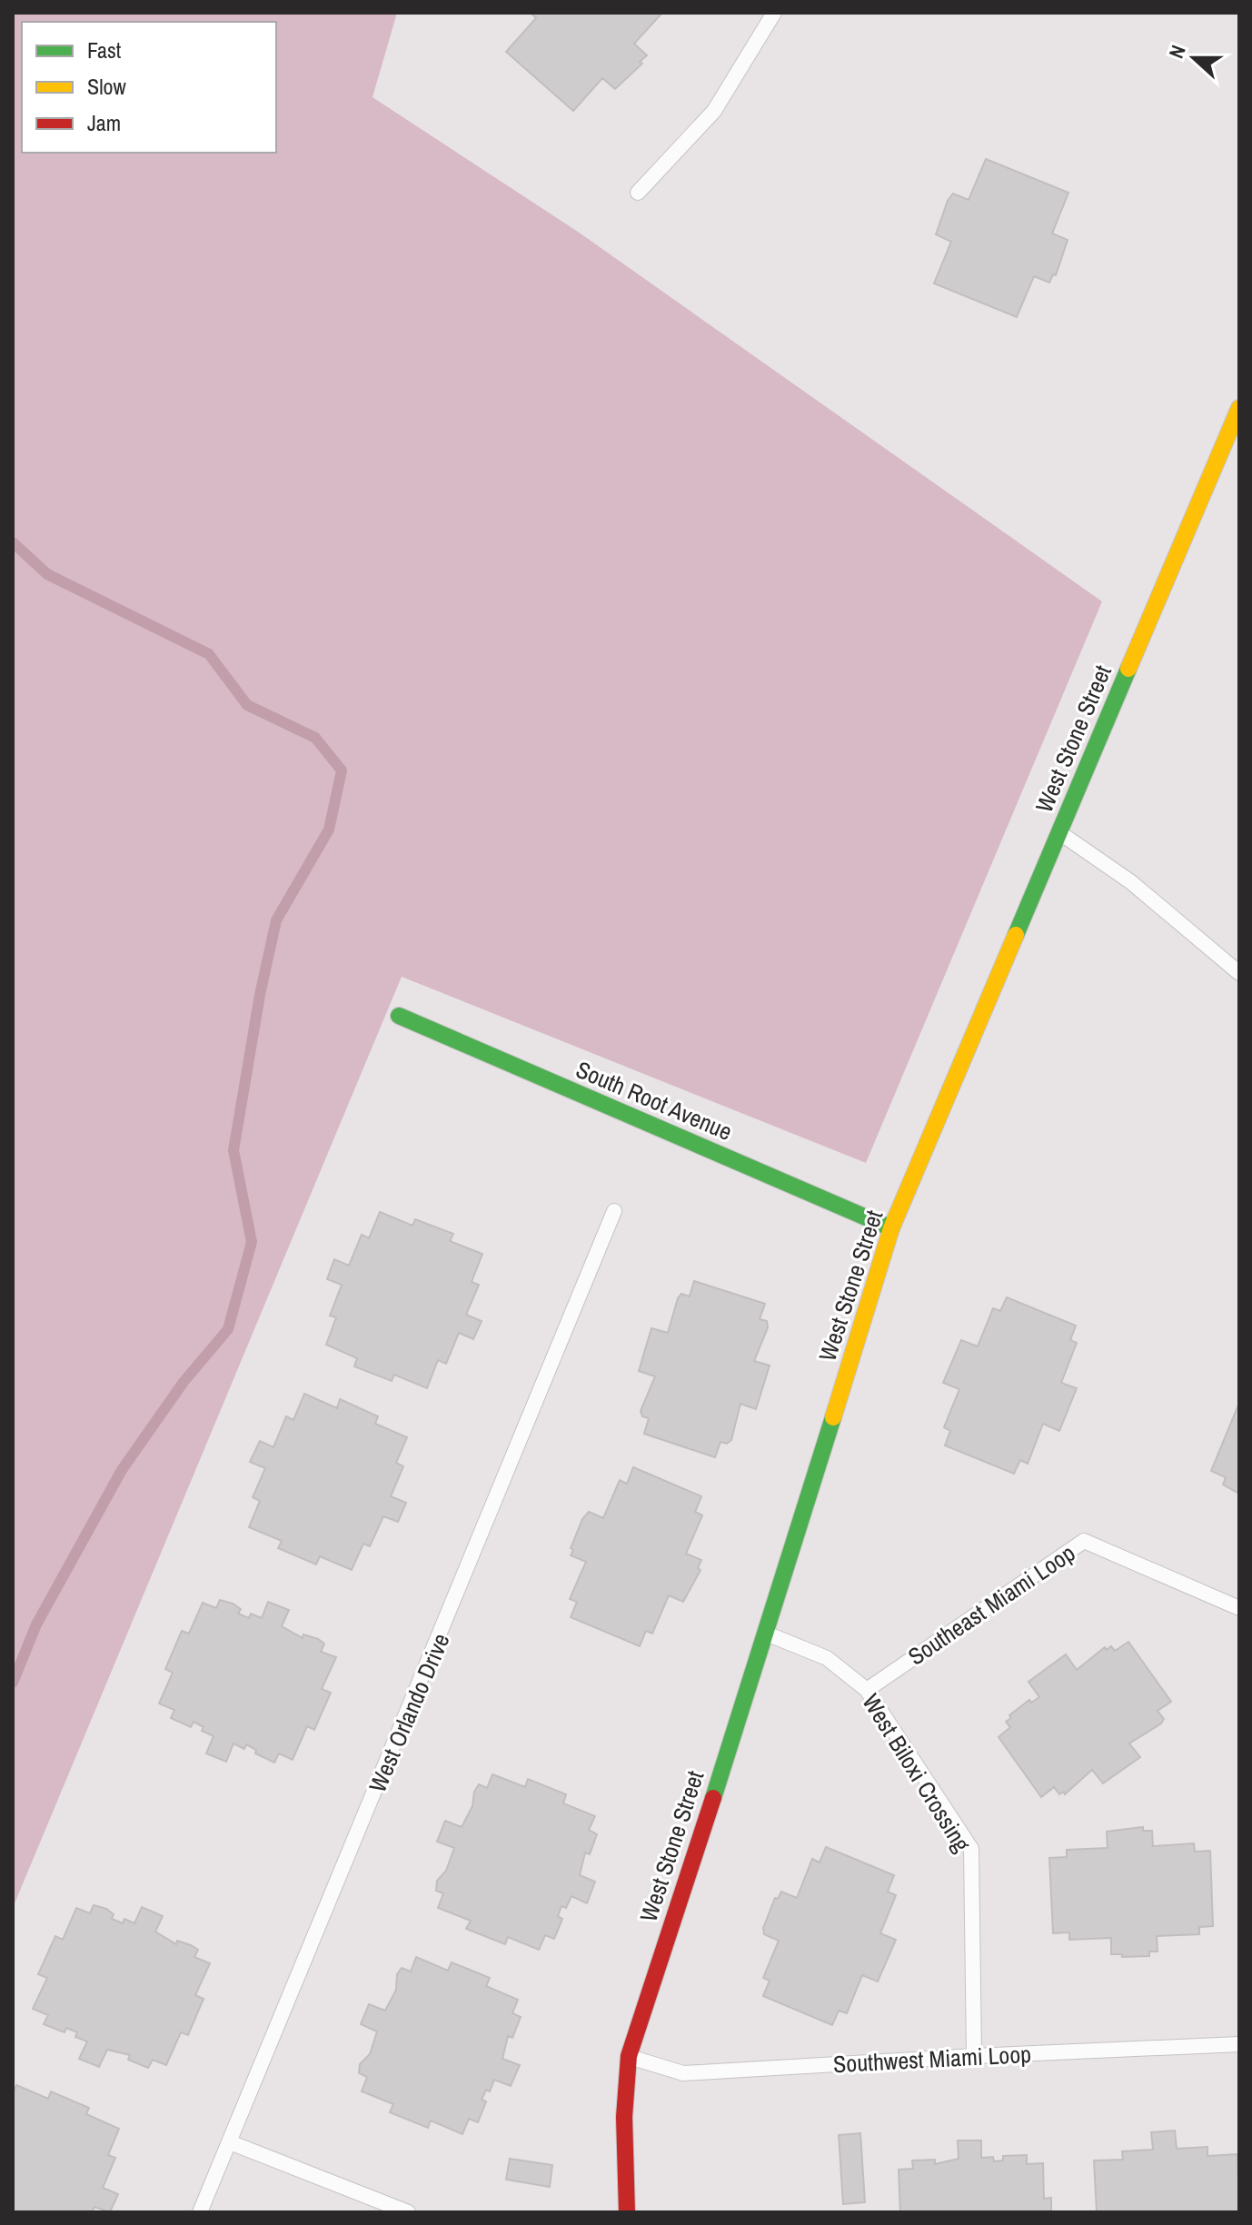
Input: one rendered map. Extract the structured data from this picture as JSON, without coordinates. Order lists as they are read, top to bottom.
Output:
{
  "streets": {
    "street": ["West Stone Street", "South Root Avenue"],
    "lane": [
      "Southeast Miami Loop",
      "West Orlando Drive",
      "West Biloxi Crossing",
      "Southwest Miami Loop"
    ]
  },
  "crossings": [
    ["West Stone Street", "South Root Avenue"],
    ["West Stone Street", "West Biloxi Crossing"],
    ["West Stone Street", "Southwest Miami Loop"],
    ["Southeast Miami Loop", "West Biloxi Crossing"],
    ["West Biloxi Crossing", "Southwest Miami Loop"]
  ],
  "legend": ["Fast", "Slow", "Jam"],
  "north": "left"
}
